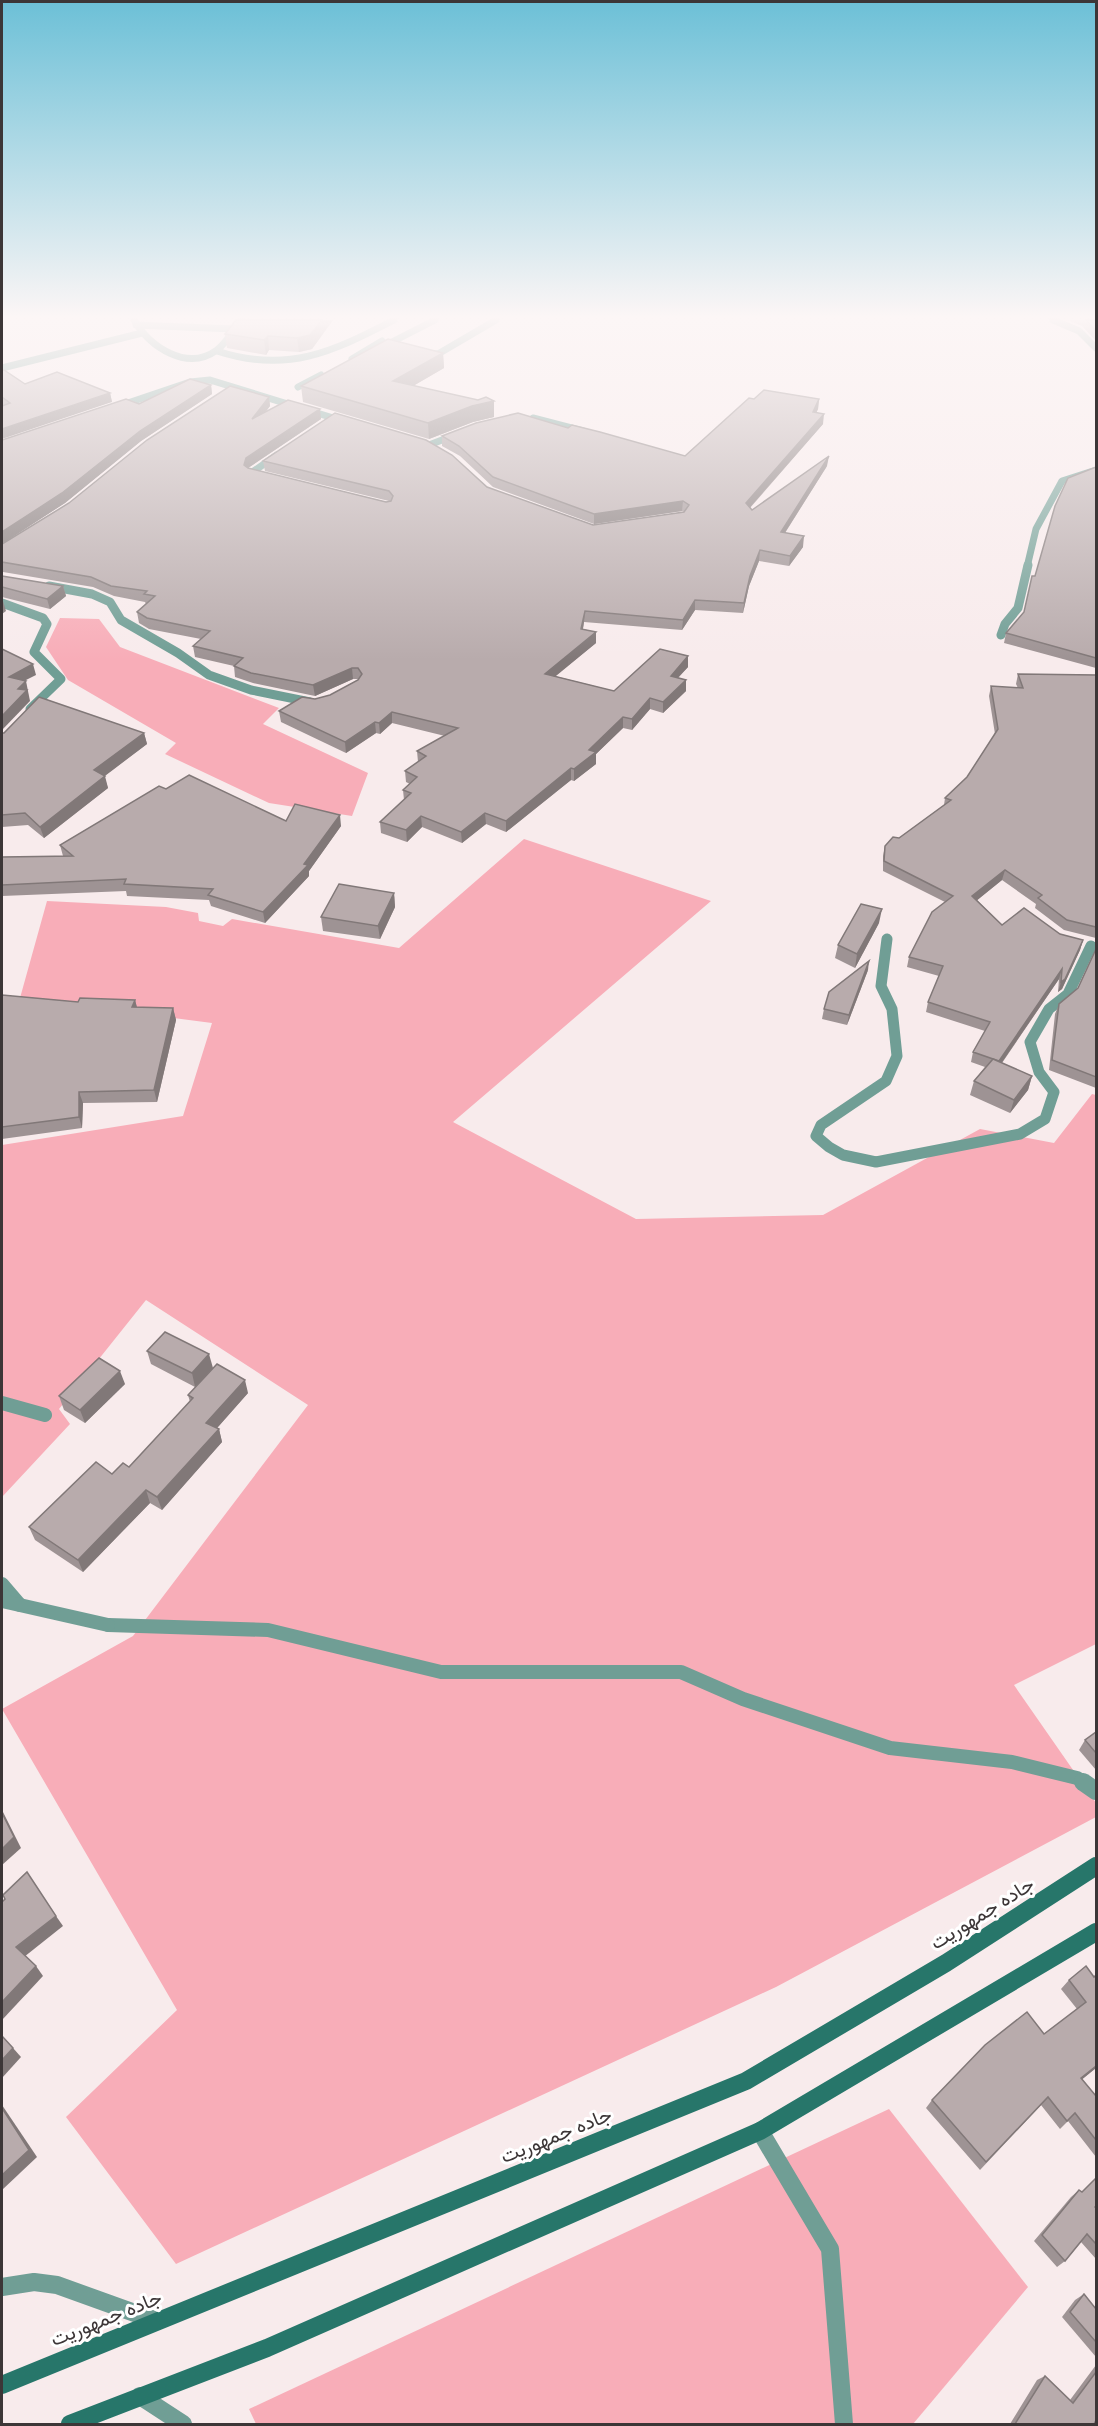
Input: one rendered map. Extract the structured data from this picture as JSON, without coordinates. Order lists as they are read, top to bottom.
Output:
{
  "streets": {
    "main road": ["جاده جمهوریت"]
  }
}
